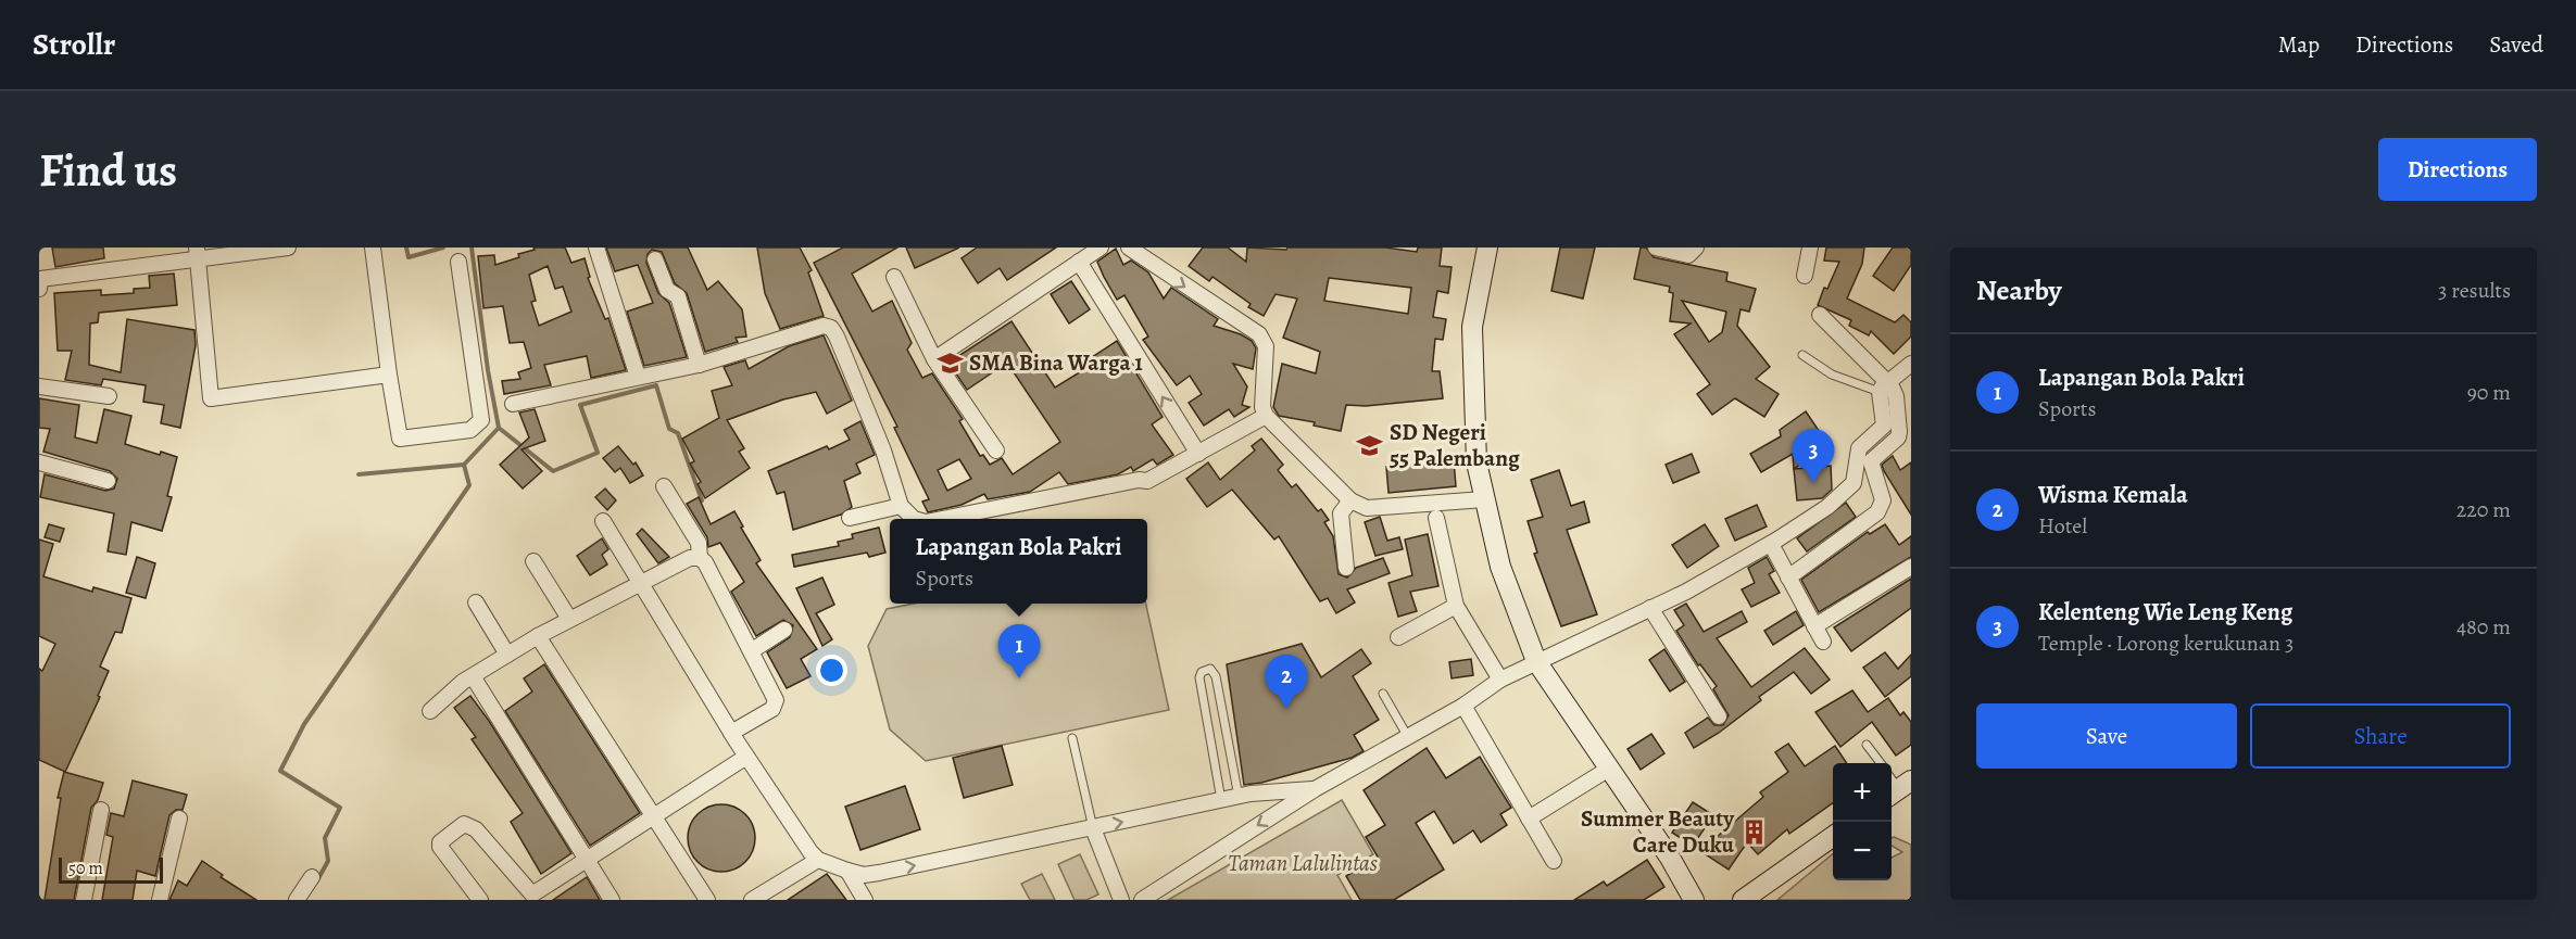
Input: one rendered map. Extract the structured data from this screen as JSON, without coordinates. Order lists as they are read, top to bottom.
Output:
{
  "parks": ["Taman Lalulintas"],
  "places": {
    "school or university": ["SMA Bina Warga 1", "SD Negeri 55 Palembang"],
    "building": ["Summer Beauty Care Duku"]
  },
  "scale_bar": "50 m",
  "page": {
    "header": "Strollr",
    "nav": ["Map", "Directions", "Saved"],
    "buttons": [
      "Directions",
      ["Save", "Share"]
    ],
    "title": "Find us",
    "heading": ["Nearby", "3 results"],
    "list": [
      {
        "mark": "1",
        "name": "Lapangan Bola Pakri",
        "note": "Sports",
        "value": "90 m"
      },
      {
        "mark": "2",
        "name": "Wisma Kemala",
        "note": "Hotel",
        "value": "220 m"
      },
      {
        "mark": "3",
        "name": "Kelenteng Wie Leng Keng",
        "note": "Temple · Lorong kerukunan 3",
        "value": "480 m"
      }
    ],
    "pins": ["3", "1", "2"],
    "popup": ["Lapangan Bola Pakri", "Sports"],
    "map_buttons": ["+", "−"],
    "scale": "50 m"
  }
}
